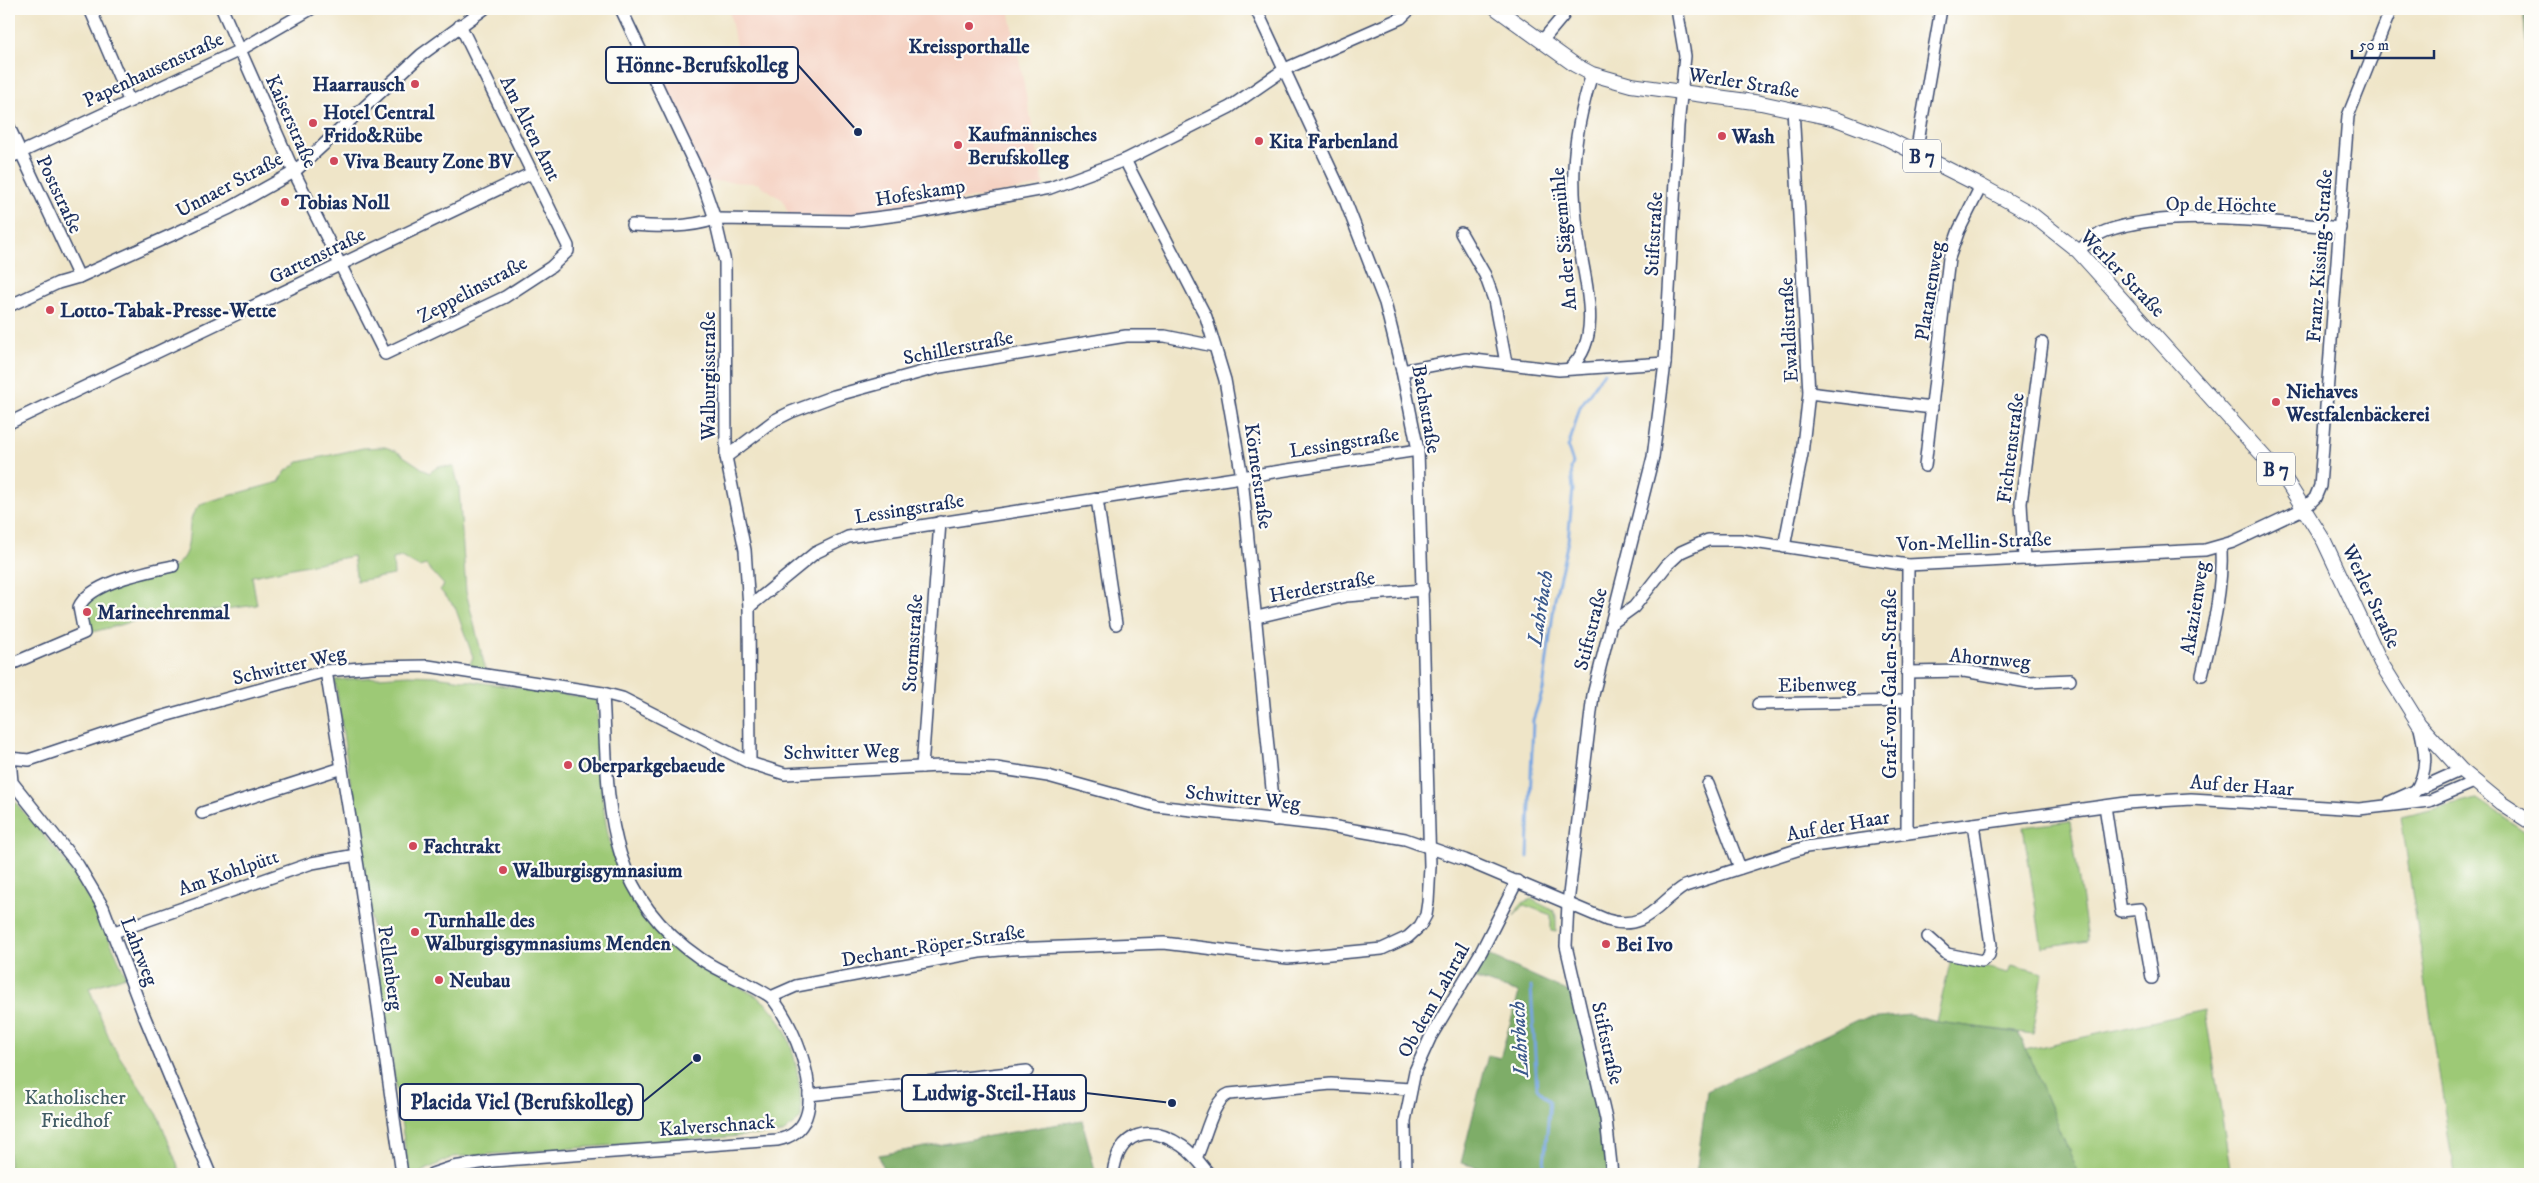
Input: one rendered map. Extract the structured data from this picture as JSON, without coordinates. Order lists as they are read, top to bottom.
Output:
{
  "streets": {
    "main road": ["Werler Straße", "B 7"],
    "street": [
      "Papenhausenstraße",
      "Kaiserstraße",
      "Am Alten Amt",
      "Unnaer Straße",
      "Hofeskamp",
      "Poststraße",
      "Op de Höchte",
      "Stiftstraße",
      "An der Sägemühle",
      "Gartenstraße",
      "Franz-Kissing-Straße",
      "Zeppelinstraße",
      "Platanenweg",
      "Ewaldistraße",
      "Schillerstraße",
      "Walburgisstraße",
      "Bachstraße",
      "Lessingstraße",
      "Fichtenstraße",
      "Körnerstraße",
      "Von-Mellin-Straße",
      "Herderstraße",
      "Akazienweg",
      "Stormstraße",
      "Ahornweg",
      "Schwitter Weg",
      "Eibenweg",
      "Graf-von-Galen-Straße",
      "Auf der Haar",
      "Am Kohlpütt",
      "Dechant-Röper-Straße",
      "Lahrweg",
      "Pellenberg",
      "Ob dem Lahrtal",
      "Kalverschnack"
    ]
  },
  "crossings": [
    ["Papenhausenstraße", "Kaiserstraße"],
    ["Papenhausenstraße", "Poststraße"],
    ["Werler Straße", "Op de Höchte"],
    ["Werler Straße", "Stiftstraße"],
    ["Werler Straße", "An der Sägemühle"],
    ["Werler Straße", "Franz-Kissing-Straße"],
    ["Werler Straße", "Platanenweg"],
    ["Werler Straße", "Ewaldistraße"],
    ["Werler Straße", "Von-Mellin-Straße"],
    ["Werler Straße", "Auf der Haar"],
    ["Kaiserstraße", "Unnaer Straße"],
    ["Kaiserstraße", "Gartenstraße"],
    ["Kaiserstraße", "Zeppelinstraße"],
    ["Am Alten Amt", "Unnaer Straße"],
    ["Am Alten Amt", "Gartenstraße"],
    ["Am Alten Amt", "Zeppelinstraße"],
    ["Unnaer Straße", "Poststraße"],
    ["Hofeskamp", "Walburgisstraße"],
    ["Hofeskamp", "Bachstraße"],
    ["Hofeskamp", "Körnerstraße"],
    ["Op de Höchte", "Franz-Kissing-Straße"],
    ["Stiftstraße", "Von-Mellin-Straße"],
    ["Stiftstraße", "Schwitter Weg"],
    ["Stiftstraße", "Auf der Haar"],
    ["Franz-Kissing-Straße", "Von-Mellin-Straße"],
    ["Ewaldistraße", "Von-Mellin-Straße"],
    ["Schillerstraße", "Walburgisstraße"],
    ["Schillerstraße", "Körnerstraße"],
    ["Walburgisstraße", "Lessingstraße"],
    ["Walburgisstraße", "Schwitter Weg"],
    ["Bachstraße", "Lessingstraße"],
    ["Bachstraße", "Herderstraße"],
    ["Bachstraße", "Schwitter Weg"],
    ["Bachstraße", "Dechant-Röper-Straße"],
    ["Lessingstraße", "Körnerstraße"],
    ["Lessingstraße", "Stormstraße"],
    ["Fichtenstraße", "Von-Mellin-Straße"],
    ["Körnerstraße", "Herderstraße"],
    ["Körnerstraße", "Schwitter Weg"],
    ["Von-Mellin-Straße", "Akazienweg"],
    ["Von-Mellin-Straße", "Graf-von-Galen-Straße"],
    ["Stormstraße", "Schwitter Weg"],
    ["Ahornweg", "Graf-von-Galen-Straße"],
    ["Schwitter Weg", "Auf der Haar"],
    ["Schwitter Weg", "Dechant-Röper-Straße"],
    ["Schwitter Weg", "Lahrweg"],
    ["Schwitter Weg", "Pellenberg"],
    ["Schwitter Weg", "Ob dem Lahrtal"],
    ["Eibenweg", "Graf-von-Galen-Straße"],
    ["Graf-von-Galen-Straße", "Auf der Haar"],
    ["Am Kohlpütt", "Lahrweg"],
    ["Am Kohlpütt", "Pellenberg"],
    ["Dechant-Röper-Straße", "Kalverschnack"]
  ],
  "water": ["Lahrbach"],
  "parks": ["Katholischer Friedhof"],
  "places": [
    "Kreissporthalle",
    "Haarrausch",
    "Hotel Central Frido&Rübe",
    "Hönne-Berufskolleg",
    "Wash",
    "Kita Farbenland",
    "Kaufmännisches Berufskolleg",
    "Viva Beauty Zone BV",
    "Tobias Noll",
    "Lotto-Tabak-Presse-Wette",
    "Niehaves Westfalenbäckerei",
    "Marineehrenmal",
    "Oberparkgebaeude",
    "Fachtrakt",
    "Walburgisgymnasium",
    "Turnhalle des Walburgisgymnasiums Menden",
    "Bei Ivo",
    "Neubau",
    "Placida Viel (Berufskolleg)",
    "Ludwig-Steil-Haus"
  ],
  "scale_bar": "50 m"
}
